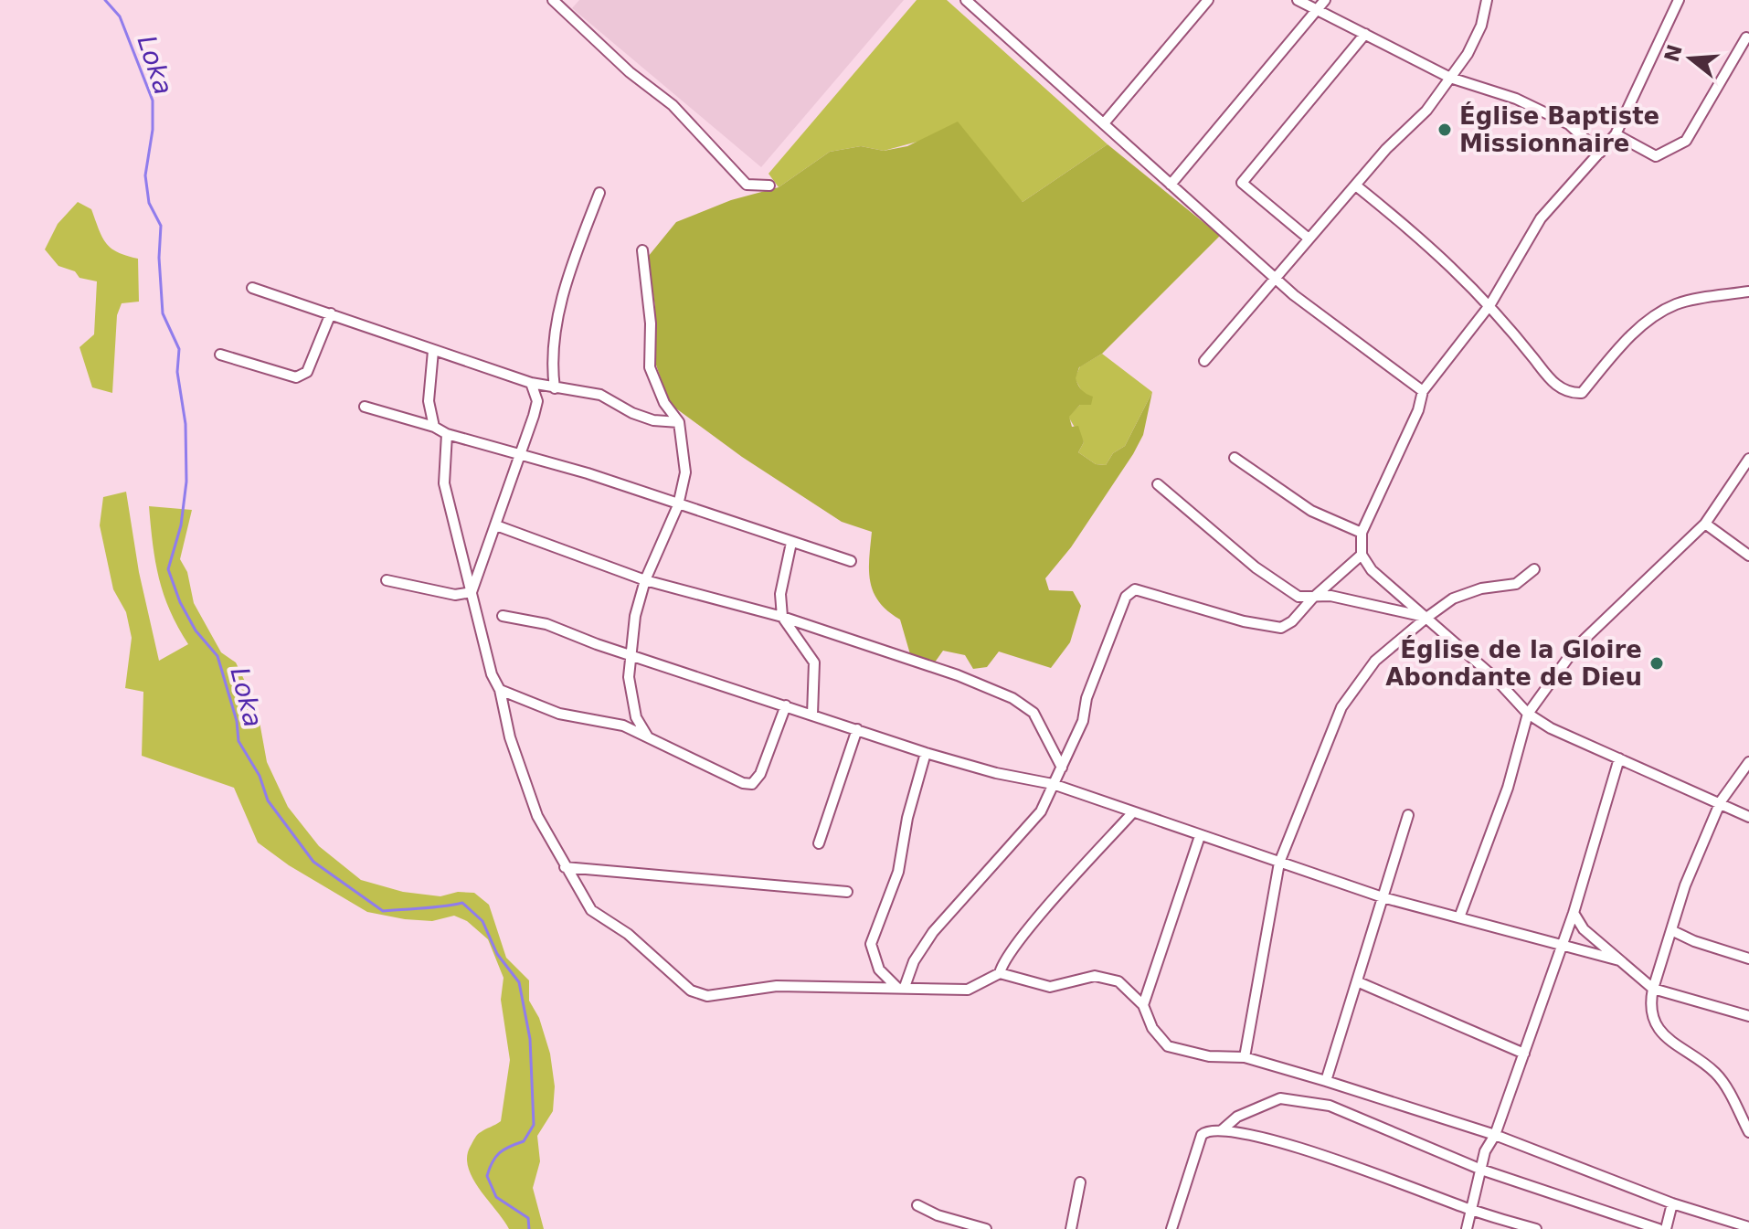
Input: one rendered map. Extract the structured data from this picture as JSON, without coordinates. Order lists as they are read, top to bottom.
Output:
{
  "water": ["Loka"],
  "places": ["Église Baptiste Missionnaire", "Église de la Gloire Abondante de Dieu"],
  "north": "left"
}
